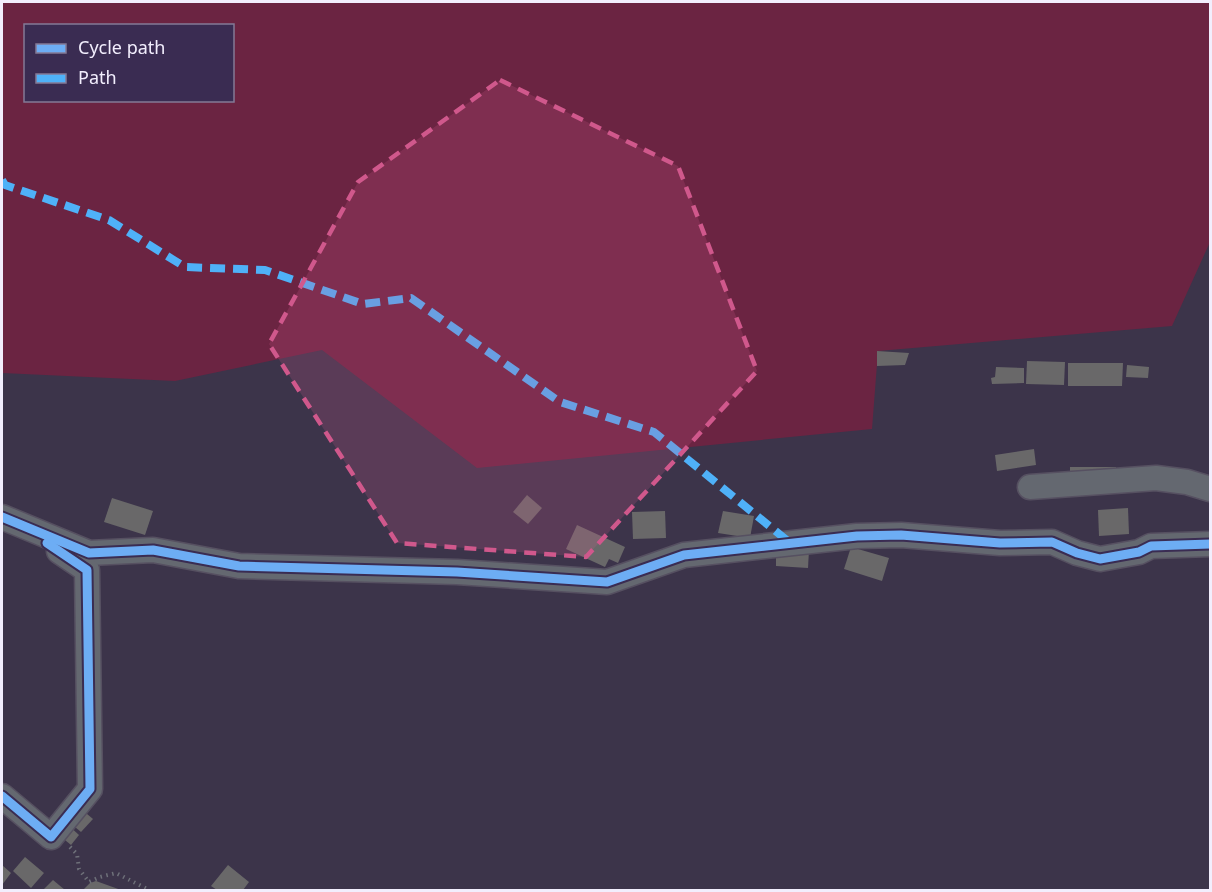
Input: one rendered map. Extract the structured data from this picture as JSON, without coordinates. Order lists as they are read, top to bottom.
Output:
{
  "legend": ["Cycle path", "Path"]
}
